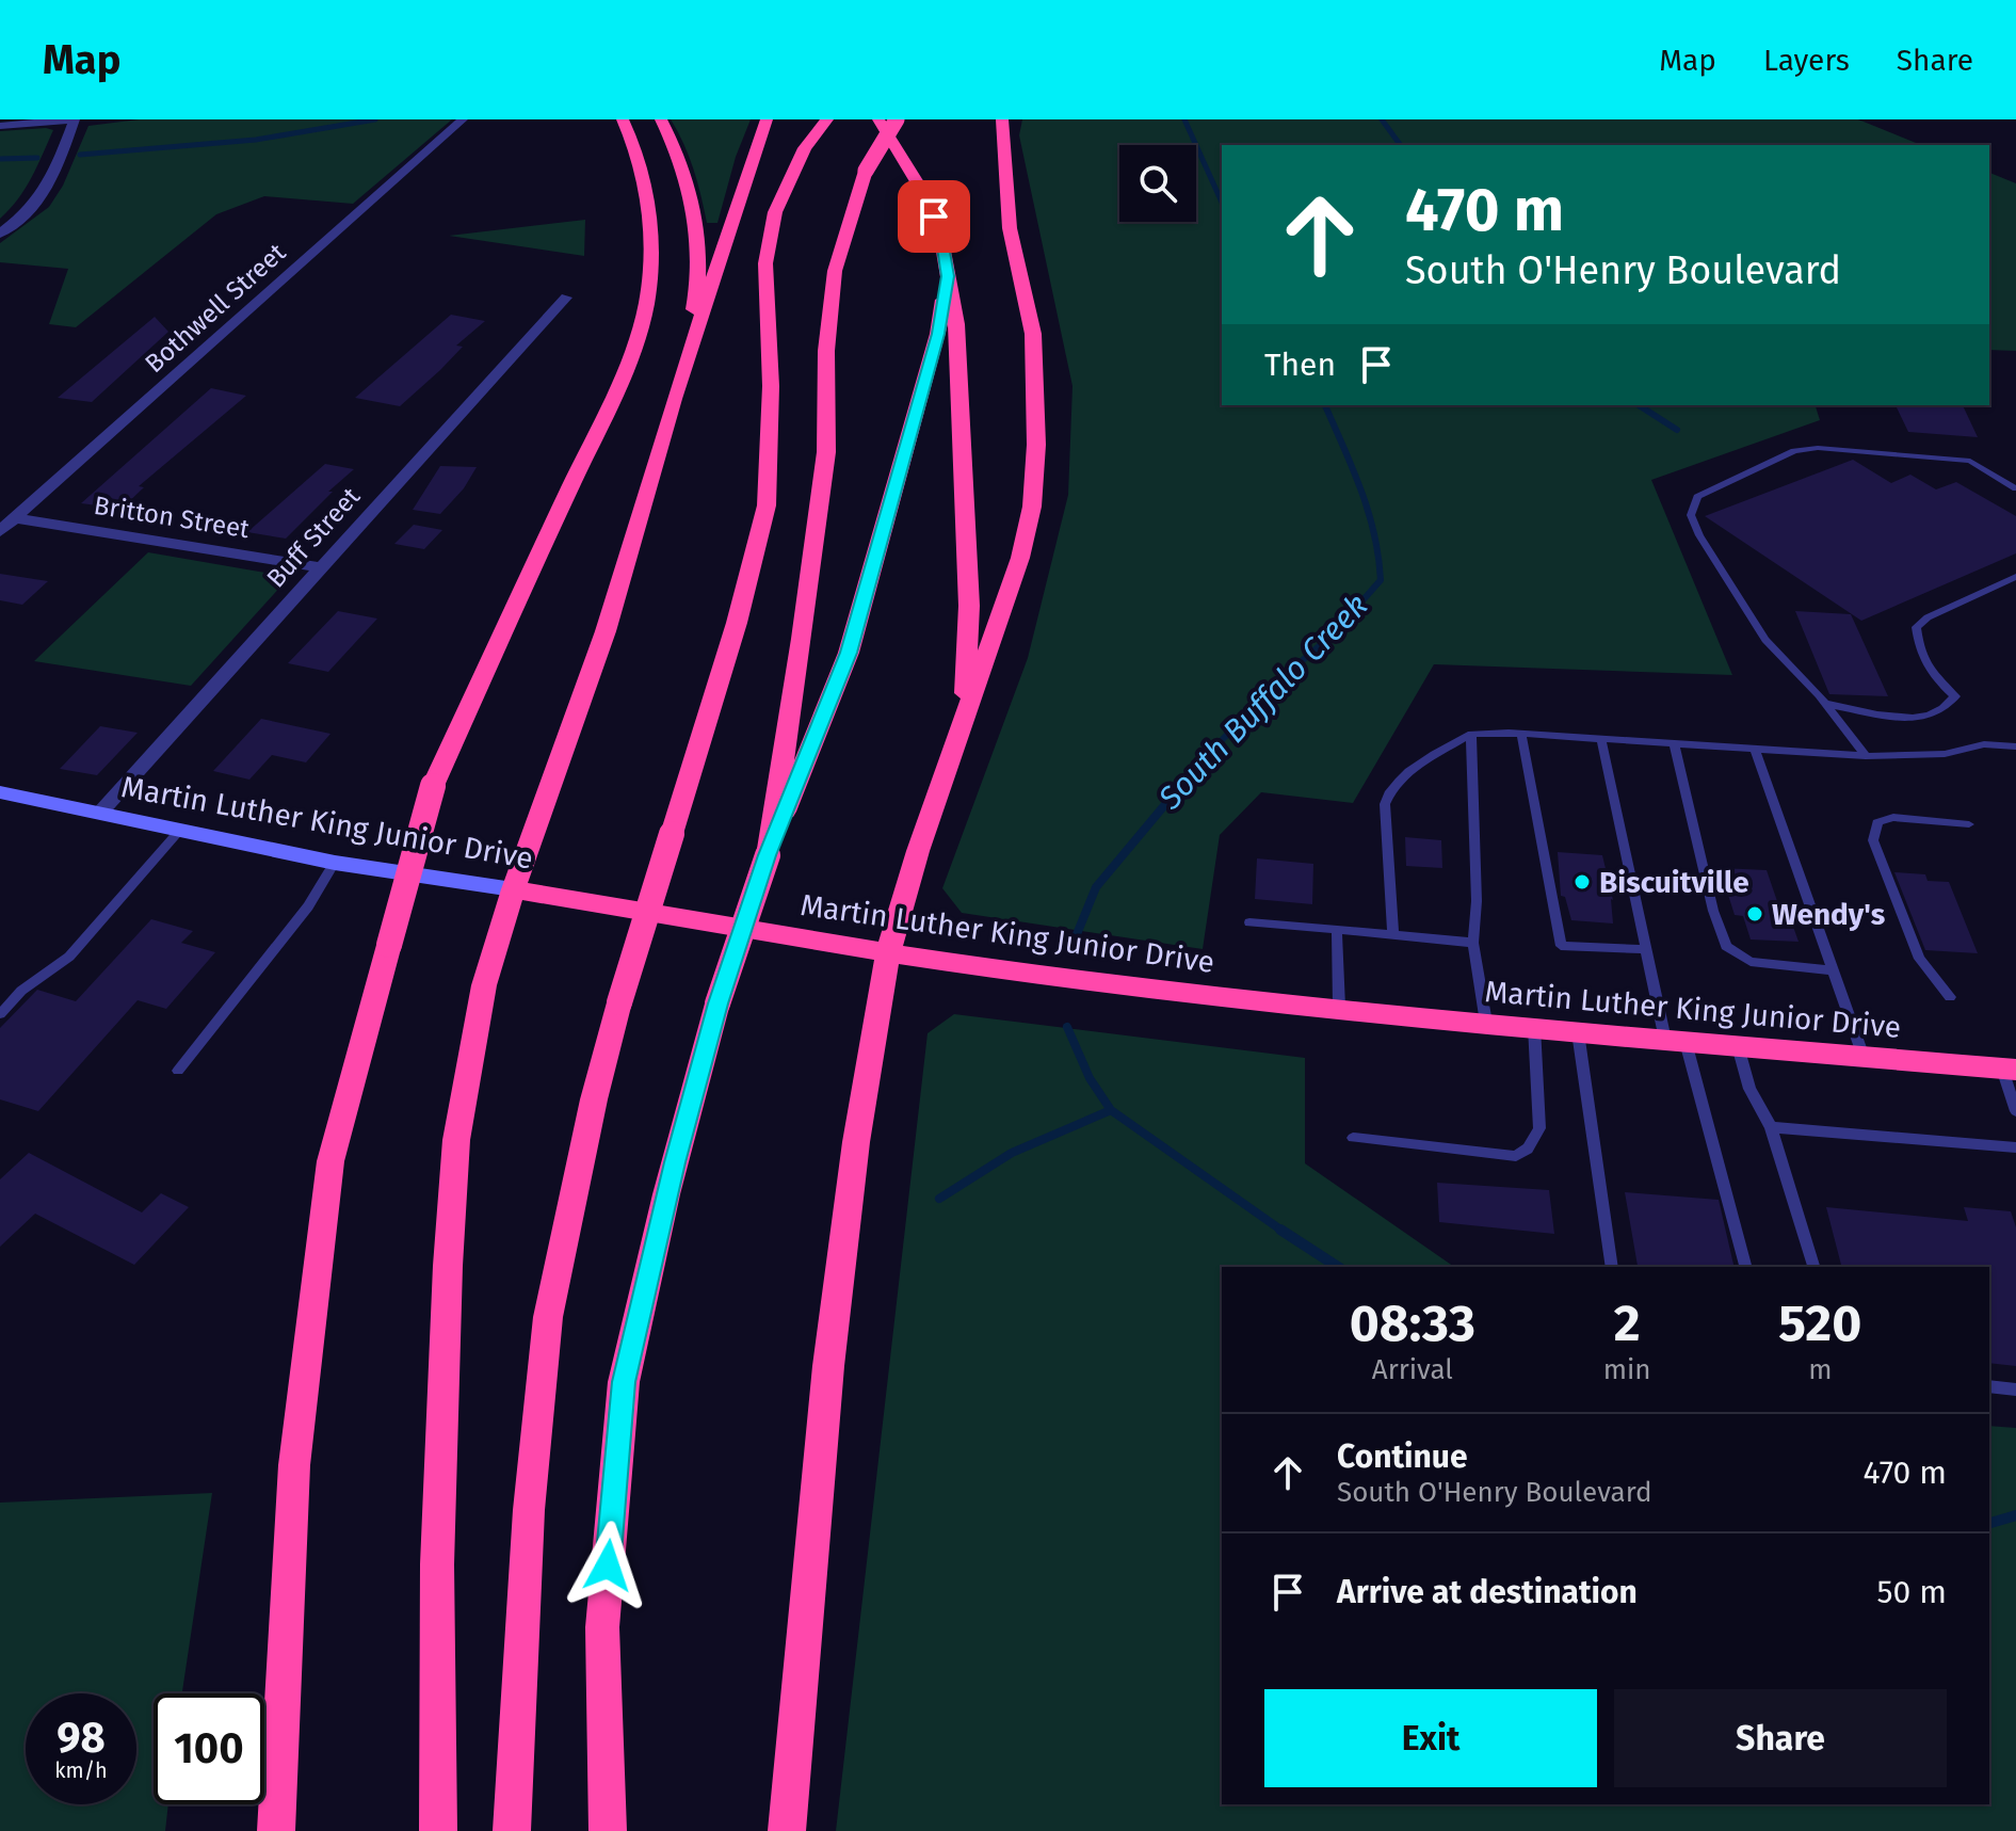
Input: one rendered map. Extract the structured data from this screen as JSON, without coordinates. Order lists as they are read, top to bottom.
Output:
{
  "streets": {
    "highway": ["Martin Luther King Junior Drive"],
    "street": ["Bothwell Street", "Britton Street", "Buff Street"]
  },
  "crossings": [
    ["Bothwell Street", "Britton Street"],
    ["Britton Street", "Buff Street"],
    ["Buff Street", "Martin Luther King Junior Drive"]
  ],
  "water": ["South Buffalo Creek"],
  "places": ["Biscuitville", "Wendy's"],
  "page": {
    "header": "Map",
    "nav": ["Map", "Layers", "Share"],
    "turn": ["470 m", "South O'Henry Boulevard"],
    "then": "Then",
    "eta": [
      "08:33",
      "Arrival",
      "2",
      "min",
      "520",
      "m"
    ],
    "list": [
      {
        "name": "Continue",
        "note": "South O'Henry Boulevard",
        "value": "470 m"
      },
      {
        "name": "Arrive at destination",
        "value": "50 m"
      }
    ],
    "buttons": ["Exit", "Share"],
    "speed": "98 km/h",
    "limit": "100"
  }
}
